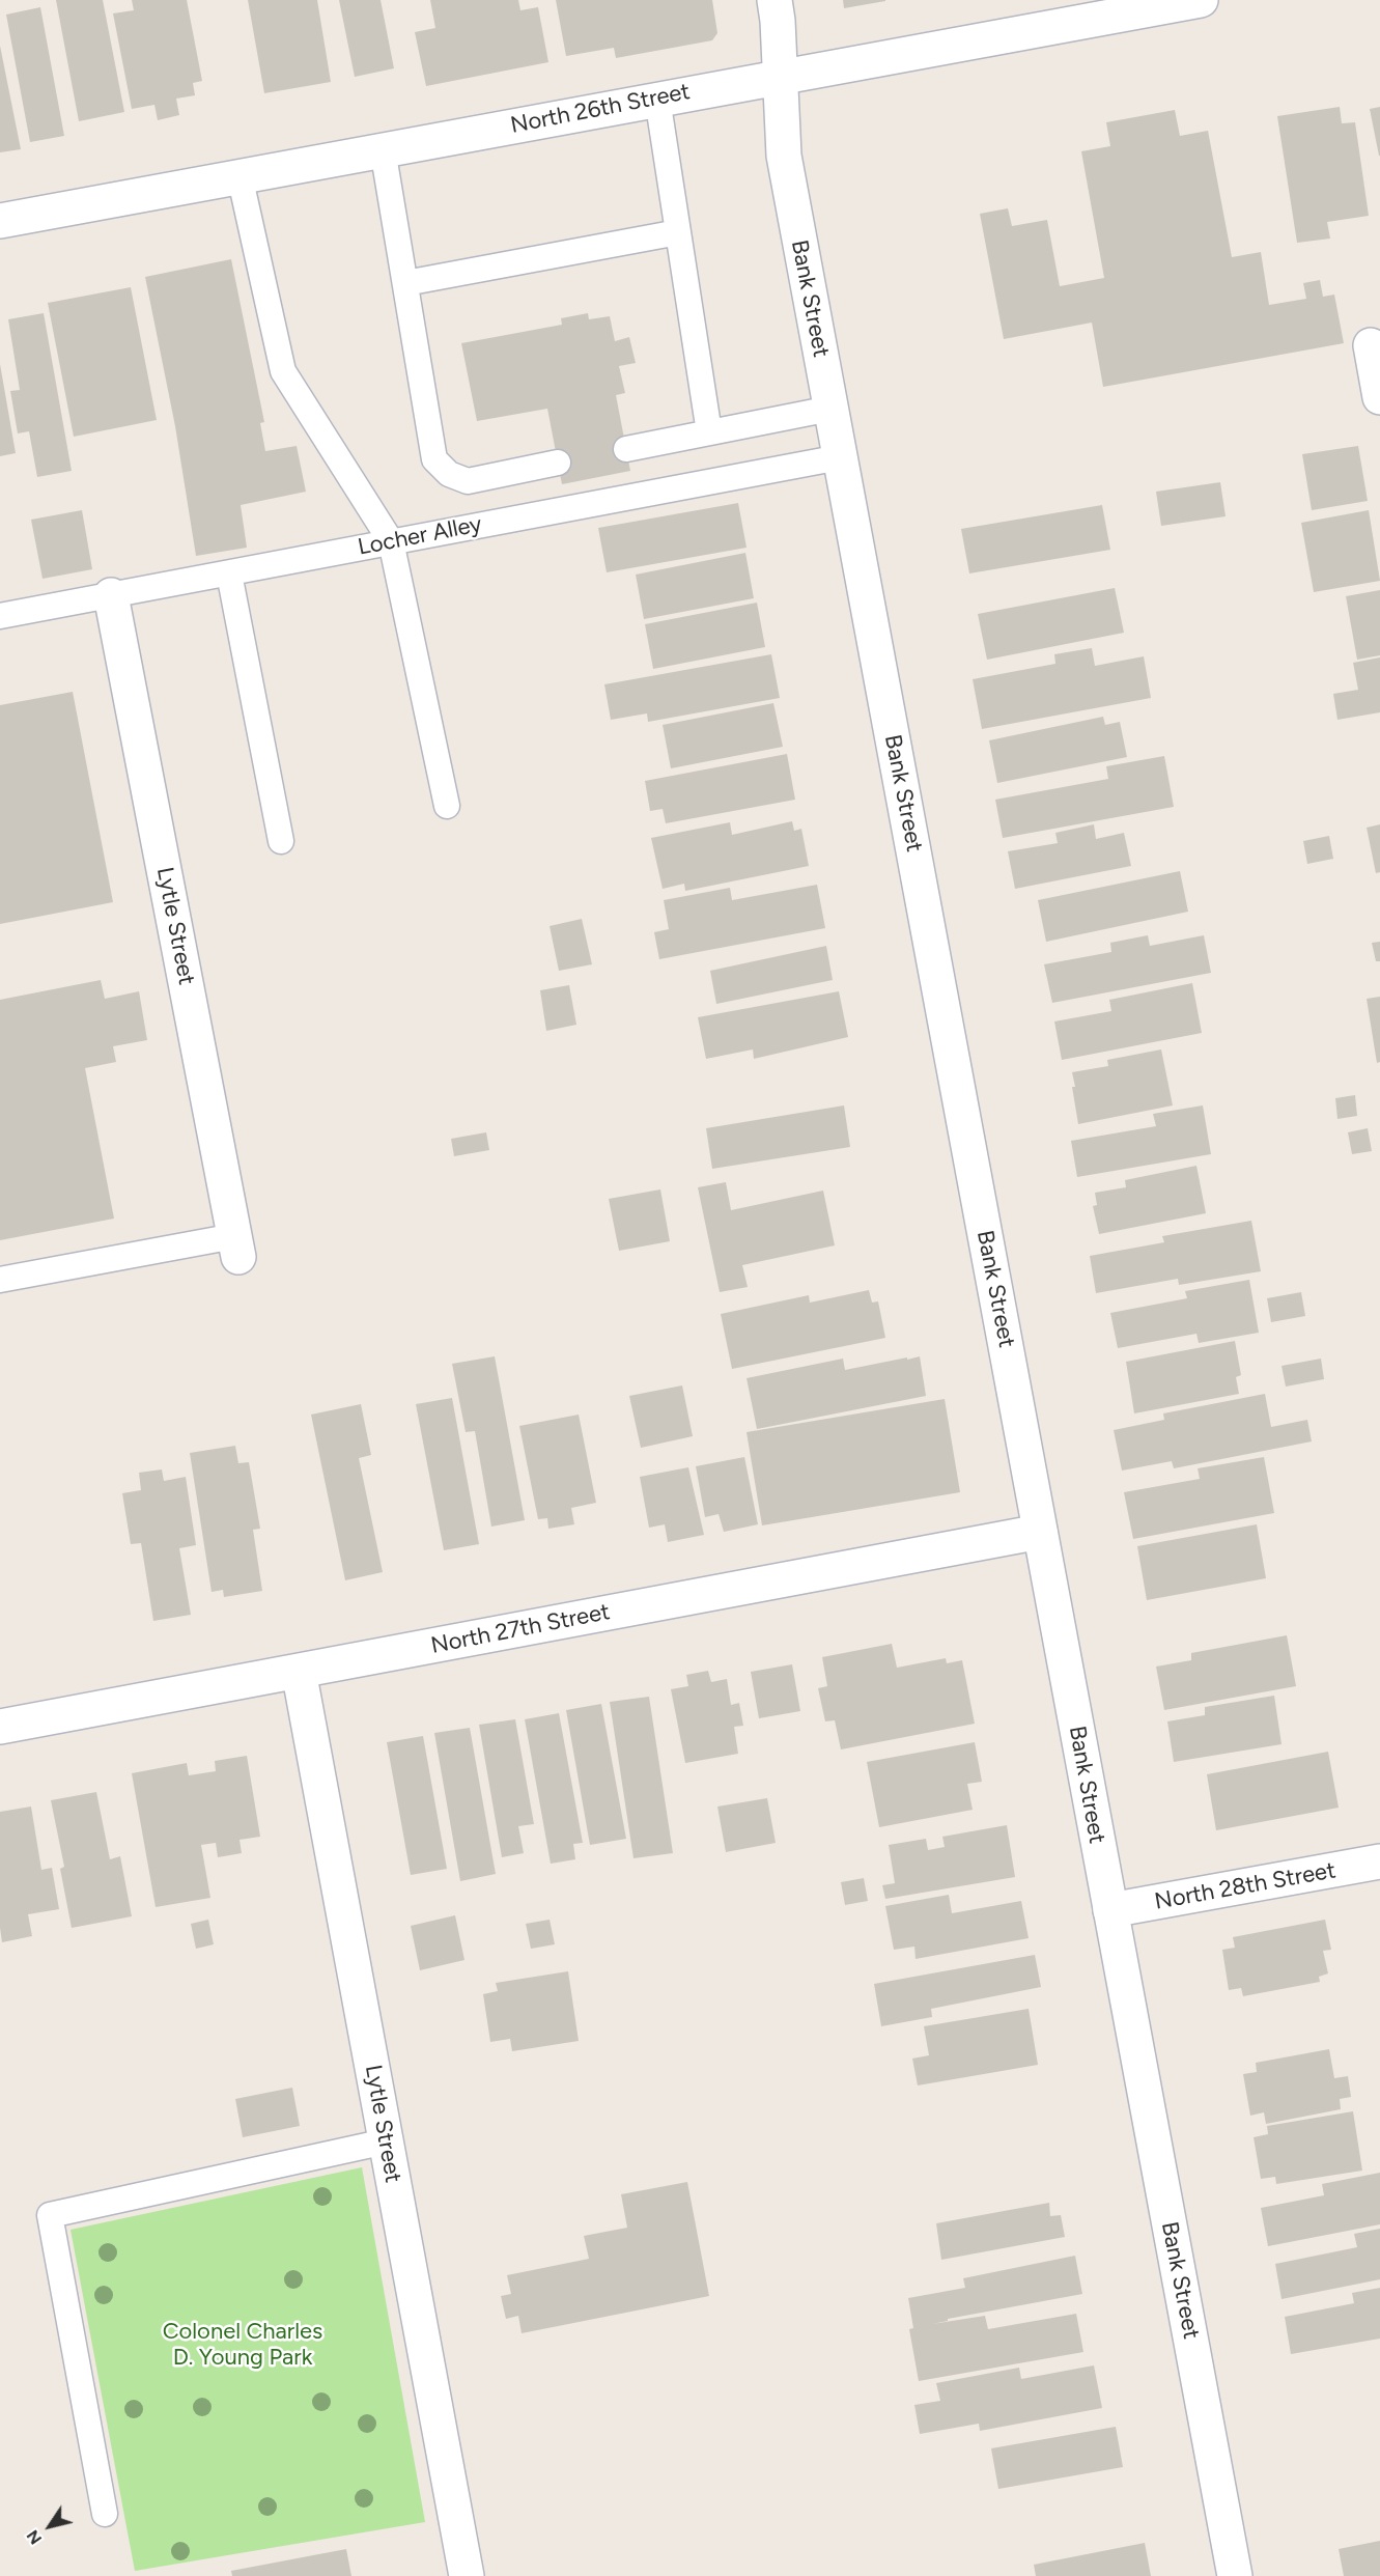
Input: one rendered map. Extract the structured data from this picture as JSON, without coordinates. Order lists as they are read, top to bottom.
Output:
{
  "streets": {
    "street": [
      "North 26th Street",
      "Bank Street",
      "Lytle Street",
      "North 27th Street",
      "North 28th Street"
    ],
    "lane": ["Locher Alley"]
  },
  "crossings": [
    ["North 26th Street", "Bank Street"],
    ["Bank Street", "Locher Alley"],
    ["Bank Street", "North 27th Street"],
    ["Bank Street", "North 28th Street"],
    ["Locher Alley", "Lytle Street"],
    ["Lytle Street", "North 27th Street"]
  ],
  "parks": ["Colonel Charles D. Young Park"],
  "north": "bottom left"
}
